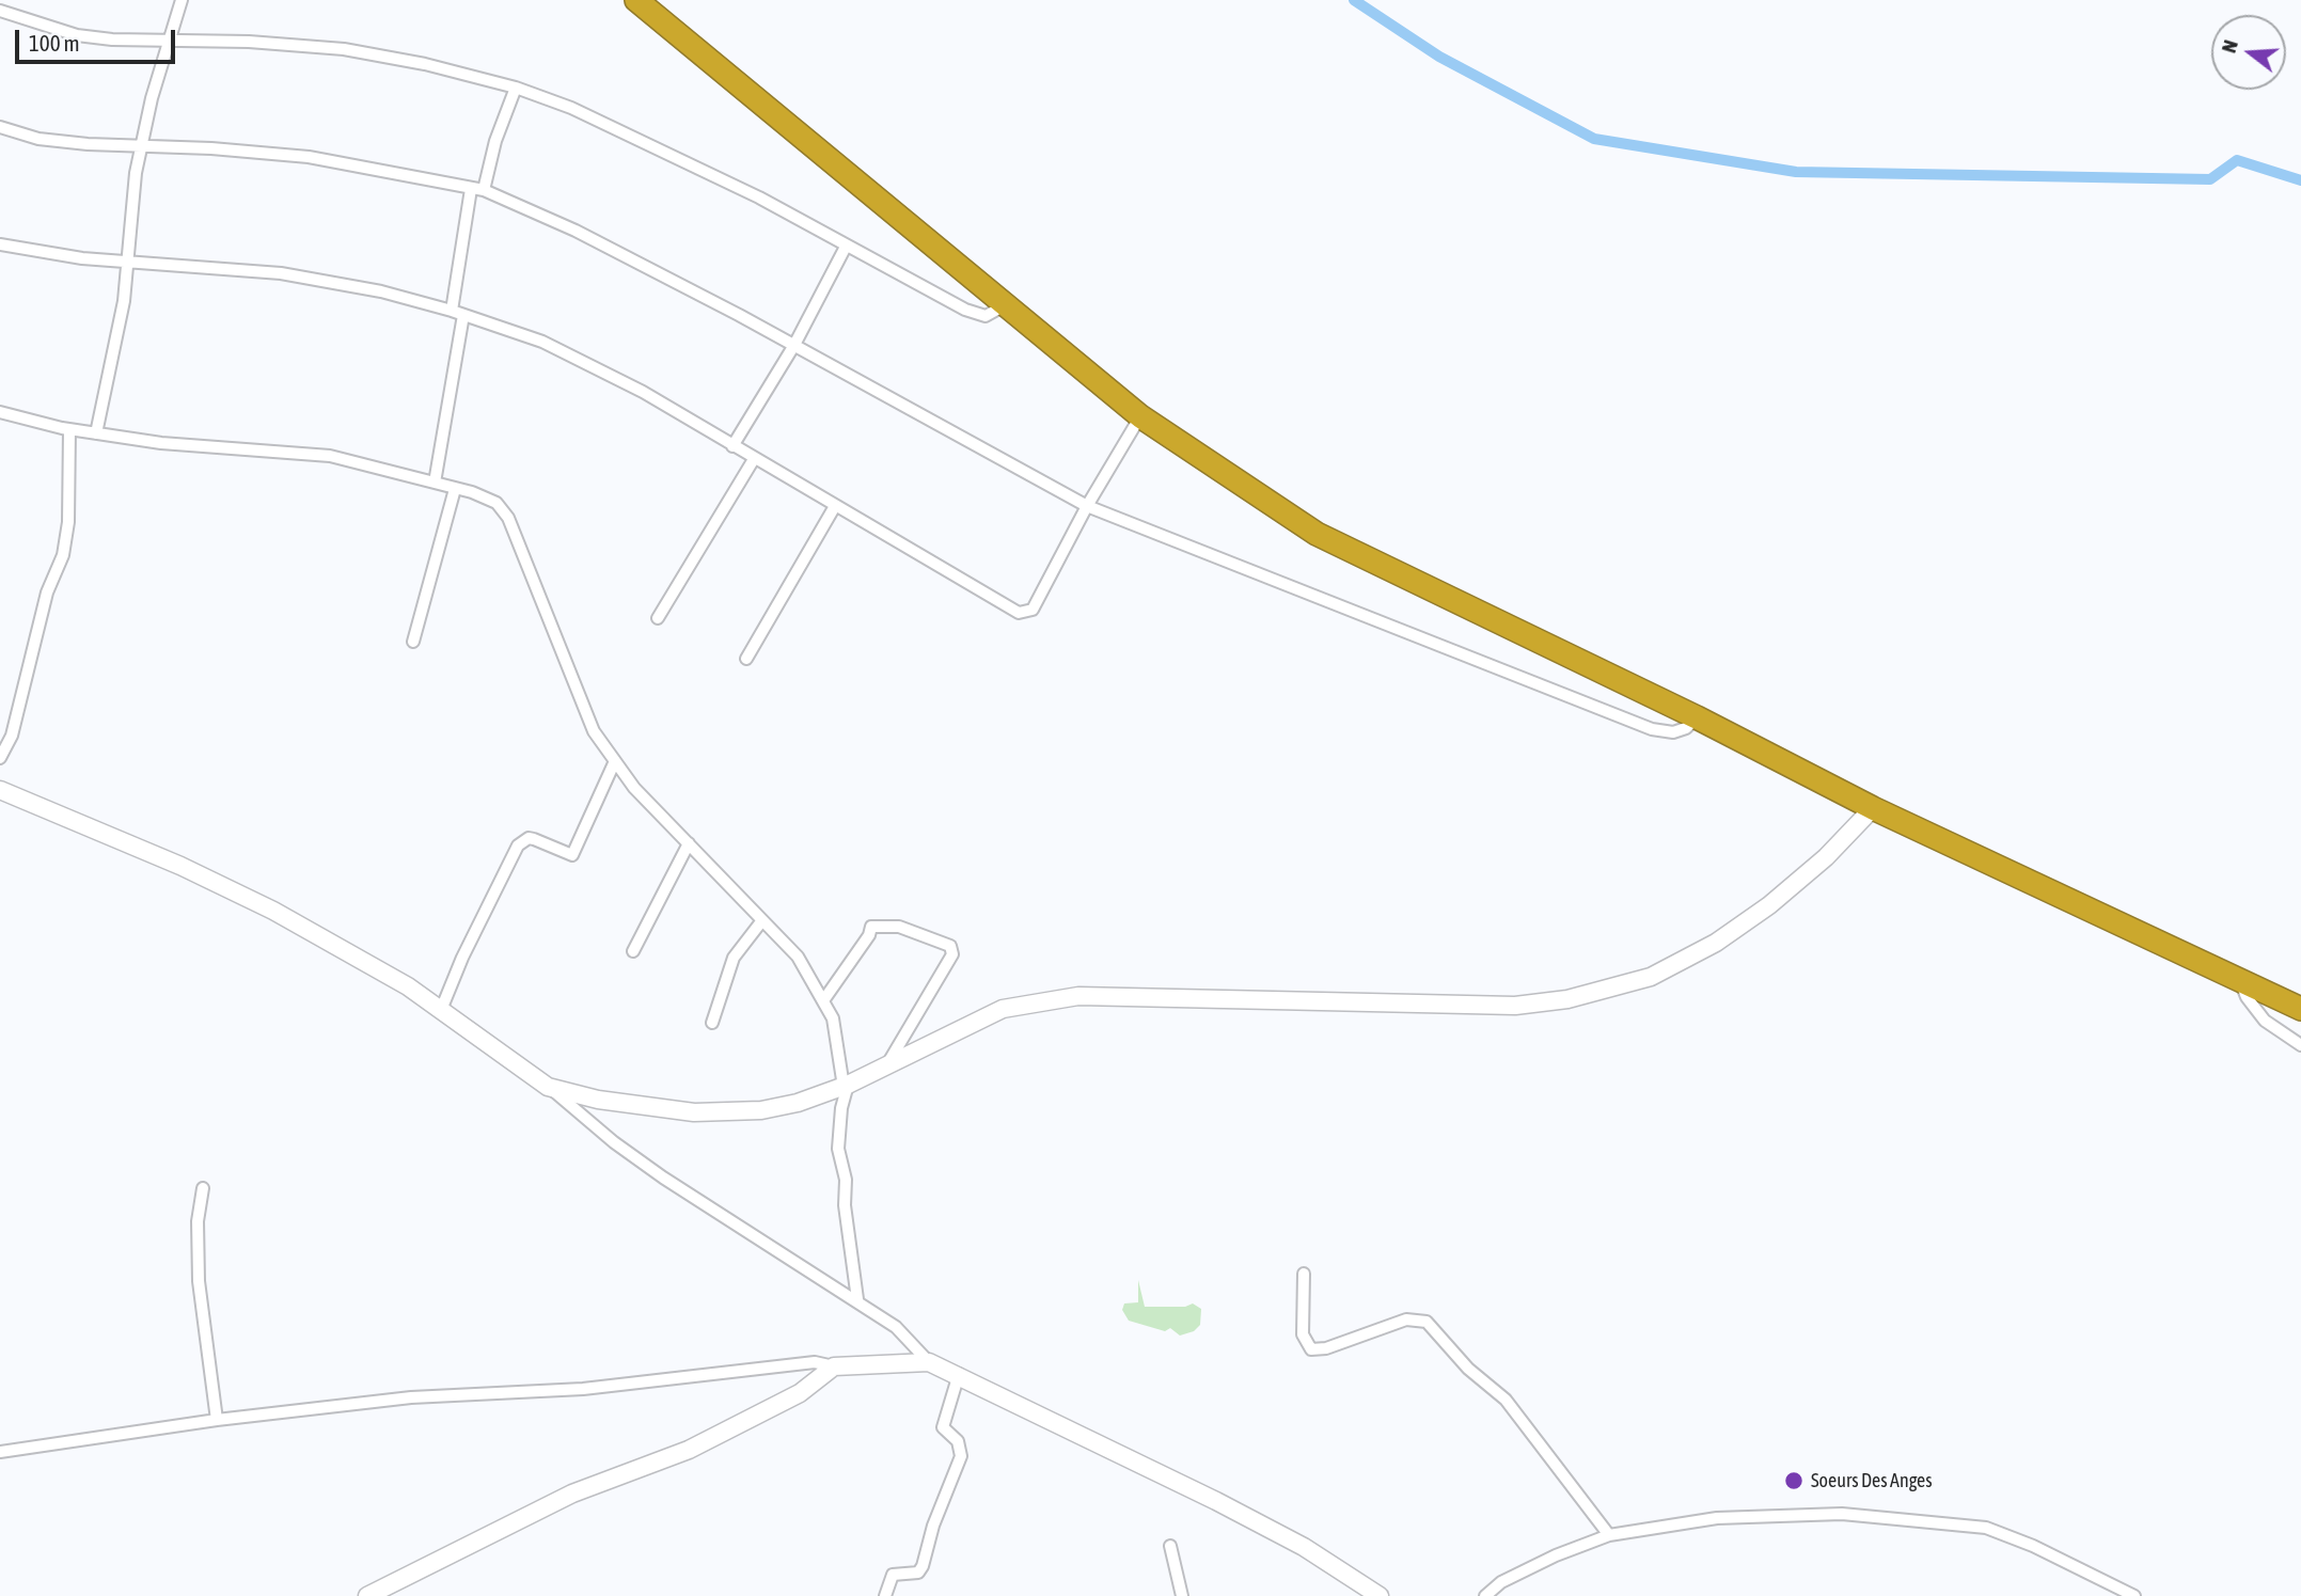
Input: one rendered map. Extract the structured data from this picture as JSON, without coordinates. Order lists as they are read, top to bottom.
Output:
{
  "places": ["Soeurs Des Anges"],
  "scale_bar": "100 m",
  "north": "left"
}
